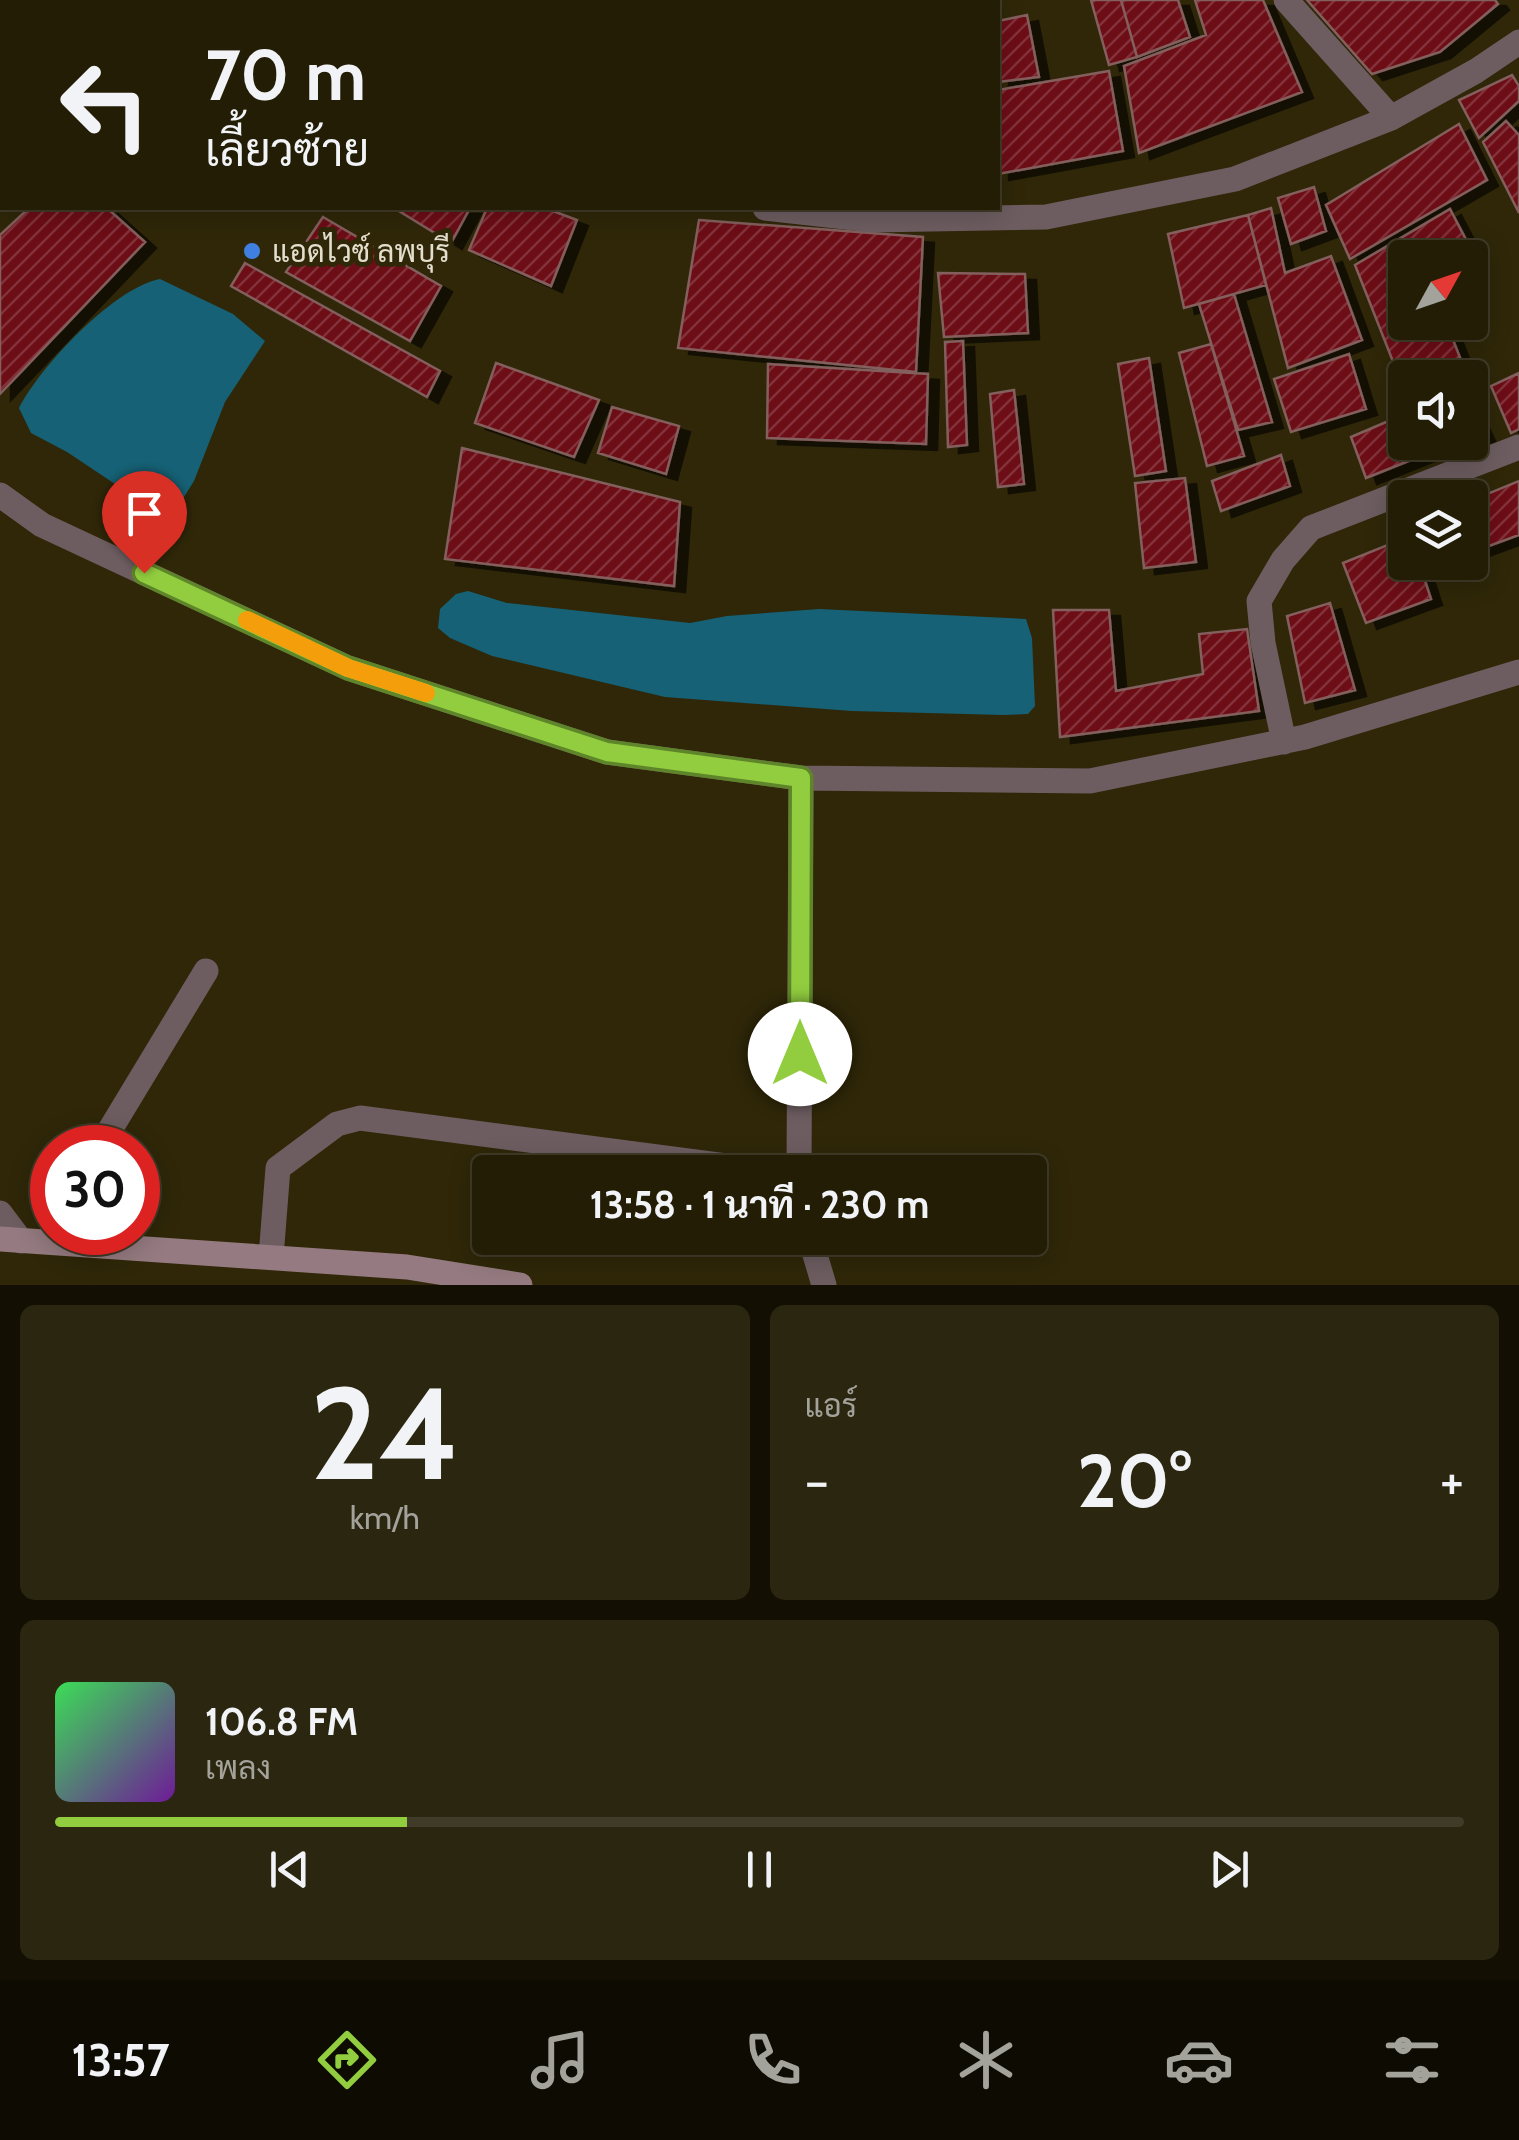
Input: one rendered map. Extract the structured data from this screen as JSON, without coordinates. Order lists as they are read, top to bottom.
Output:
{
  "places": ["แอดไวซ์ ลพบุรี"],
  "north": "top right",
  "page": {
    "turn": ["70 m", "เลี้ยวซ้าย"],
    "limit": "30",
    "trip": "13:58 · 1 นาที · 230 m",
    "tile": [
      ["24", "km/h"],
      "แอร์"
    ],
    "heat": ["−", "20°", "+"],
    "song": ["106.8 FM", "เพลง"],
    "tabs": "13:57"
  }
}
